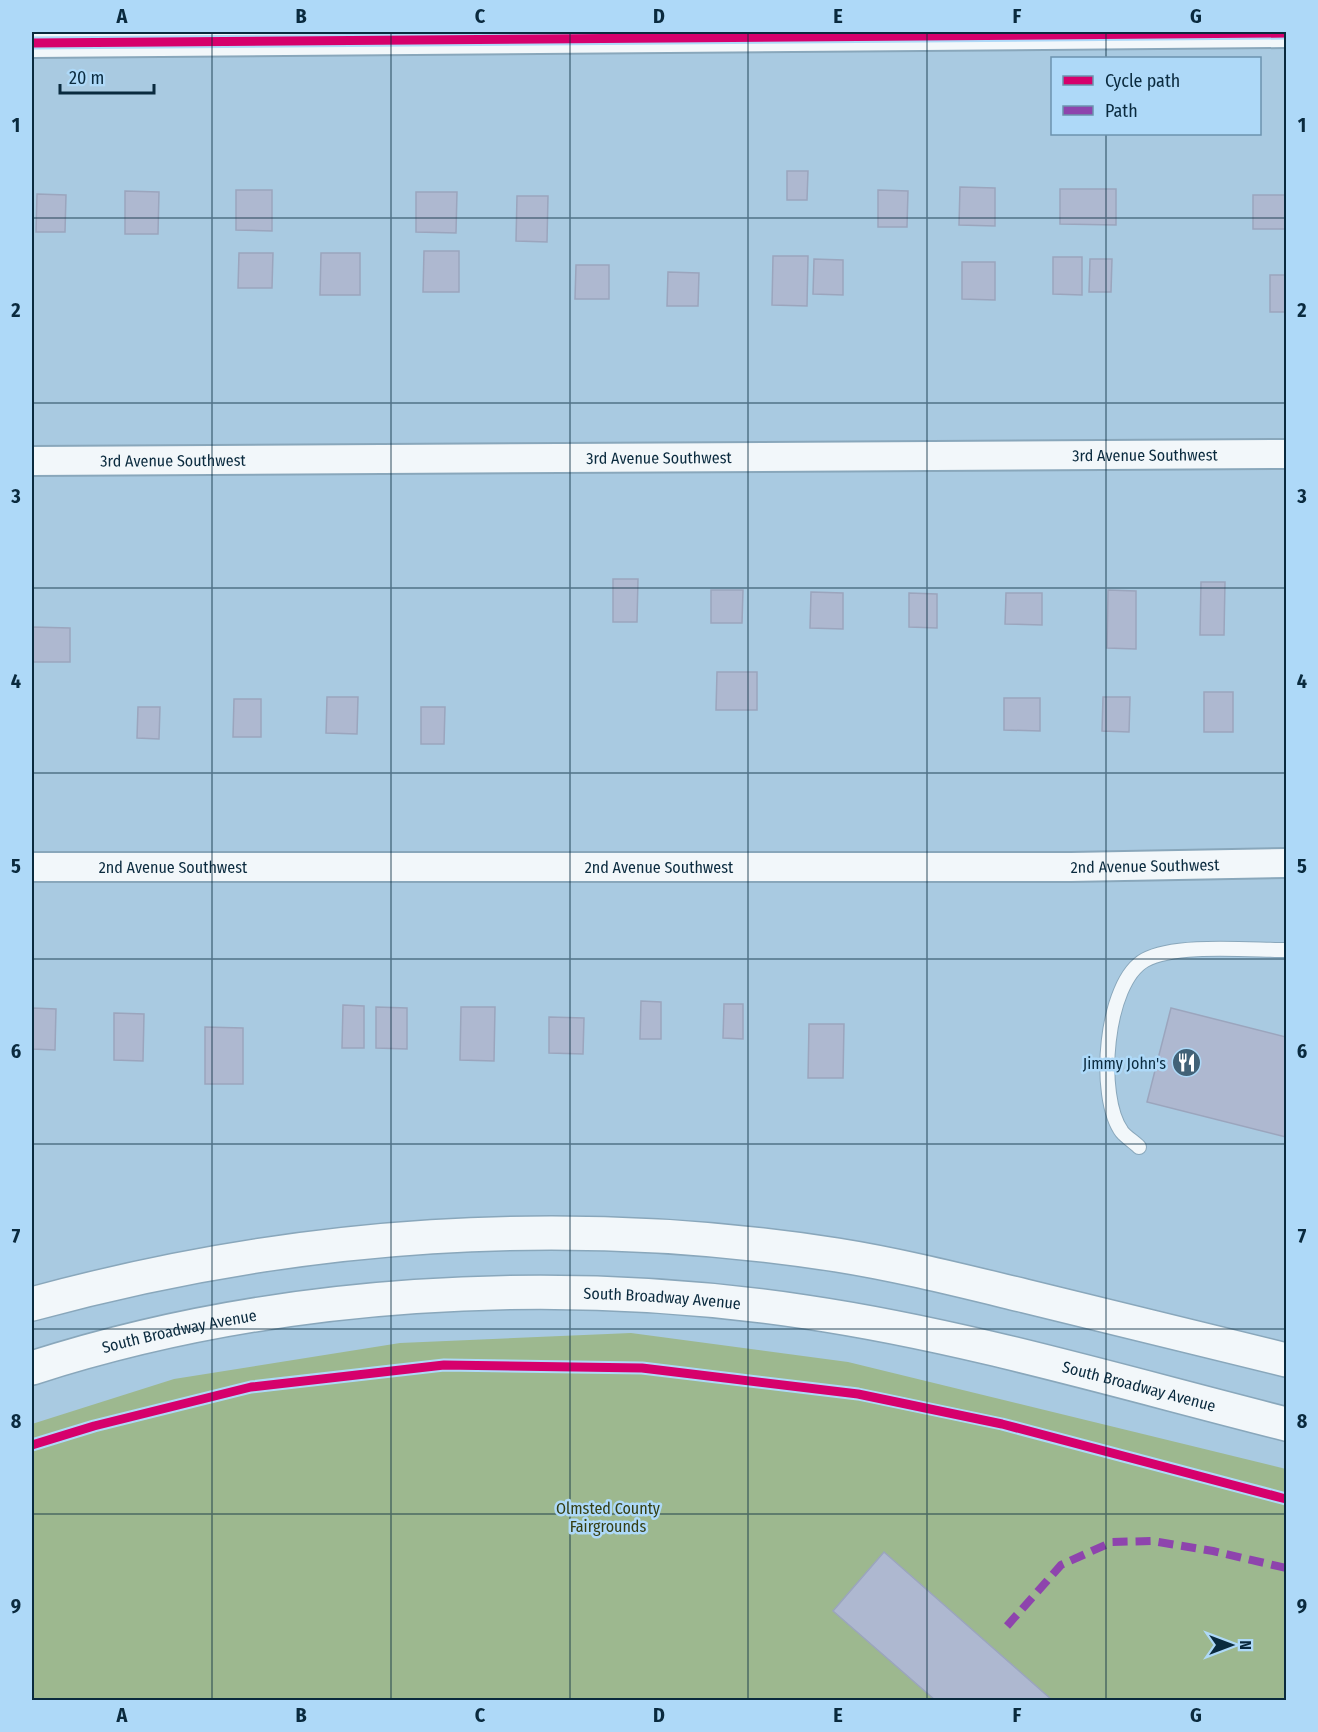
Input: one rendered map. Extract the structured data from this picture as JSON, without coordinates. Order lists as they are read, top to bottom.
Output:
{
  "streets": {
    "main road": ["South Broadway Avenue"],
    "street": ["3rd Avenue Southwest", "2nd Avenue Southwest"]
  },
  "parks": ["Olmsted County Fairgrounds"],
  "places": {
    "restaurant": ["Jimmy John's"]
  },
  "legend": ["Cycle path", "Path"],
  "scale_bar": "20 m",
  "north": "right",
  "grid": {
    "columns": [
      "A",
      "B",
      "C",
      "D",
      "E",
      "F",
      "G"
    ],
    "rows": [
      "1",
      "2",
      "3",
      "4",
      "5",
      "6",
      "7",
      "8",
      "9"
    ]
  }
}
